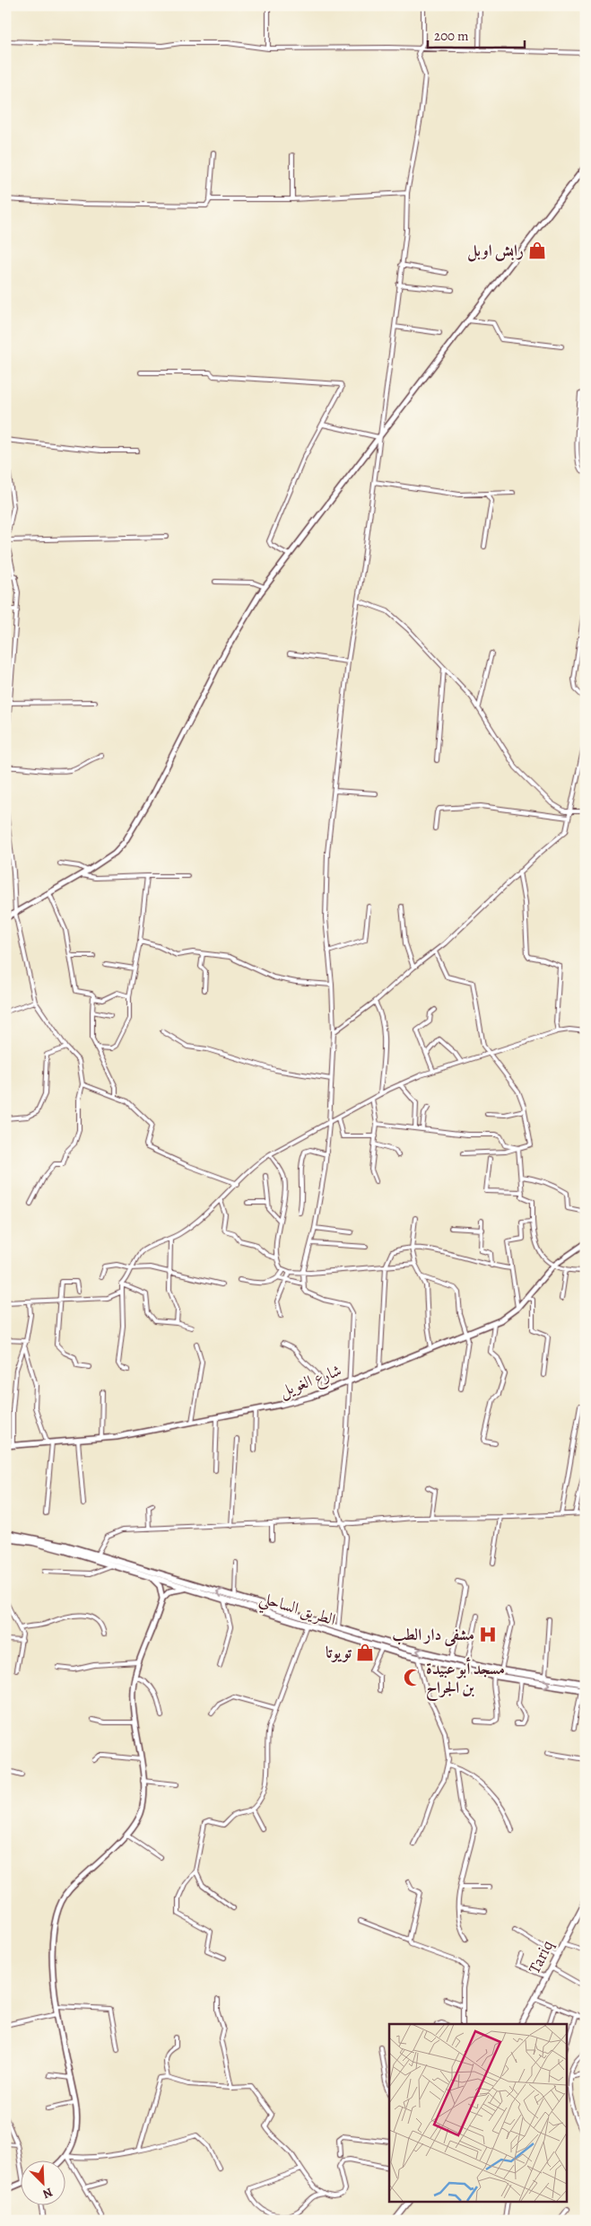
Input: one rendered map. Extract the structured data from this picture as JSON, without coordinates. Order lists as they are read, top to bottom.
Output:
{
  "streets": {
    "highway": ["الطريق الساحلي"],
    "main road": ["Tariq"],
    "street": ["شارع الغويل"]
  },
  "places": {
    "shop": ["رابش اوبل", "تويوتا"],
    "hospital": ["مشفى دار الطب"],
    "mosque": ["مسجد أبو عبيدة بن الجراح"]
  },
  "scale_bar": "200 m",
  "north": "bottom right"
}
